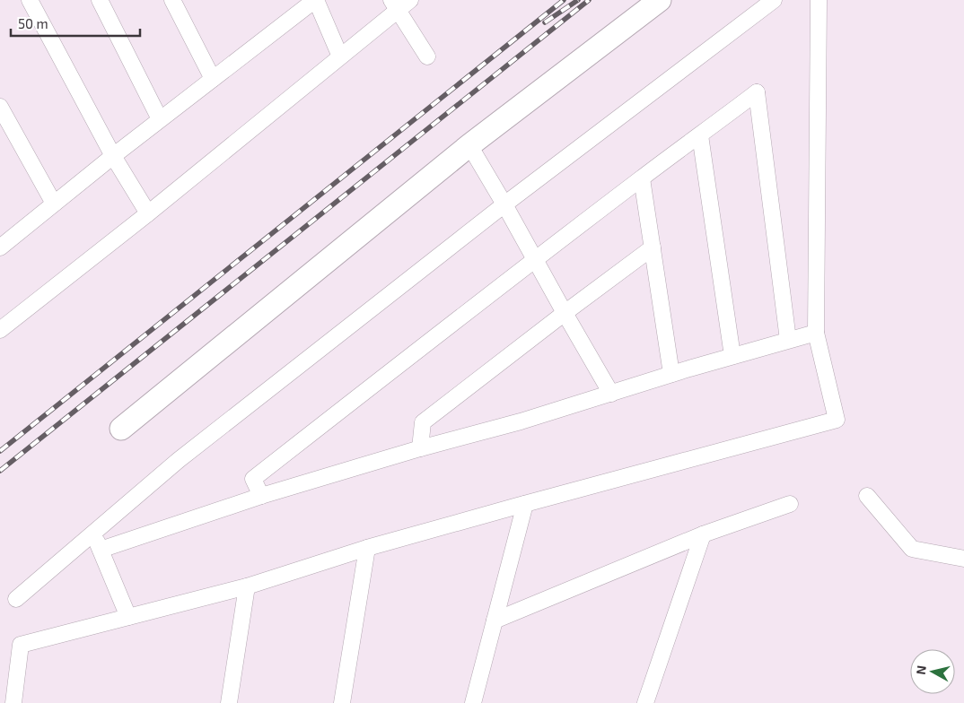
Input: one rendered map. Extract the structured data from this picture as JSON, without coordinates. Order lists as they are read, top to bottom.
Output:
{
  "scale_bar": "50 m",
  "north": "left"
}
